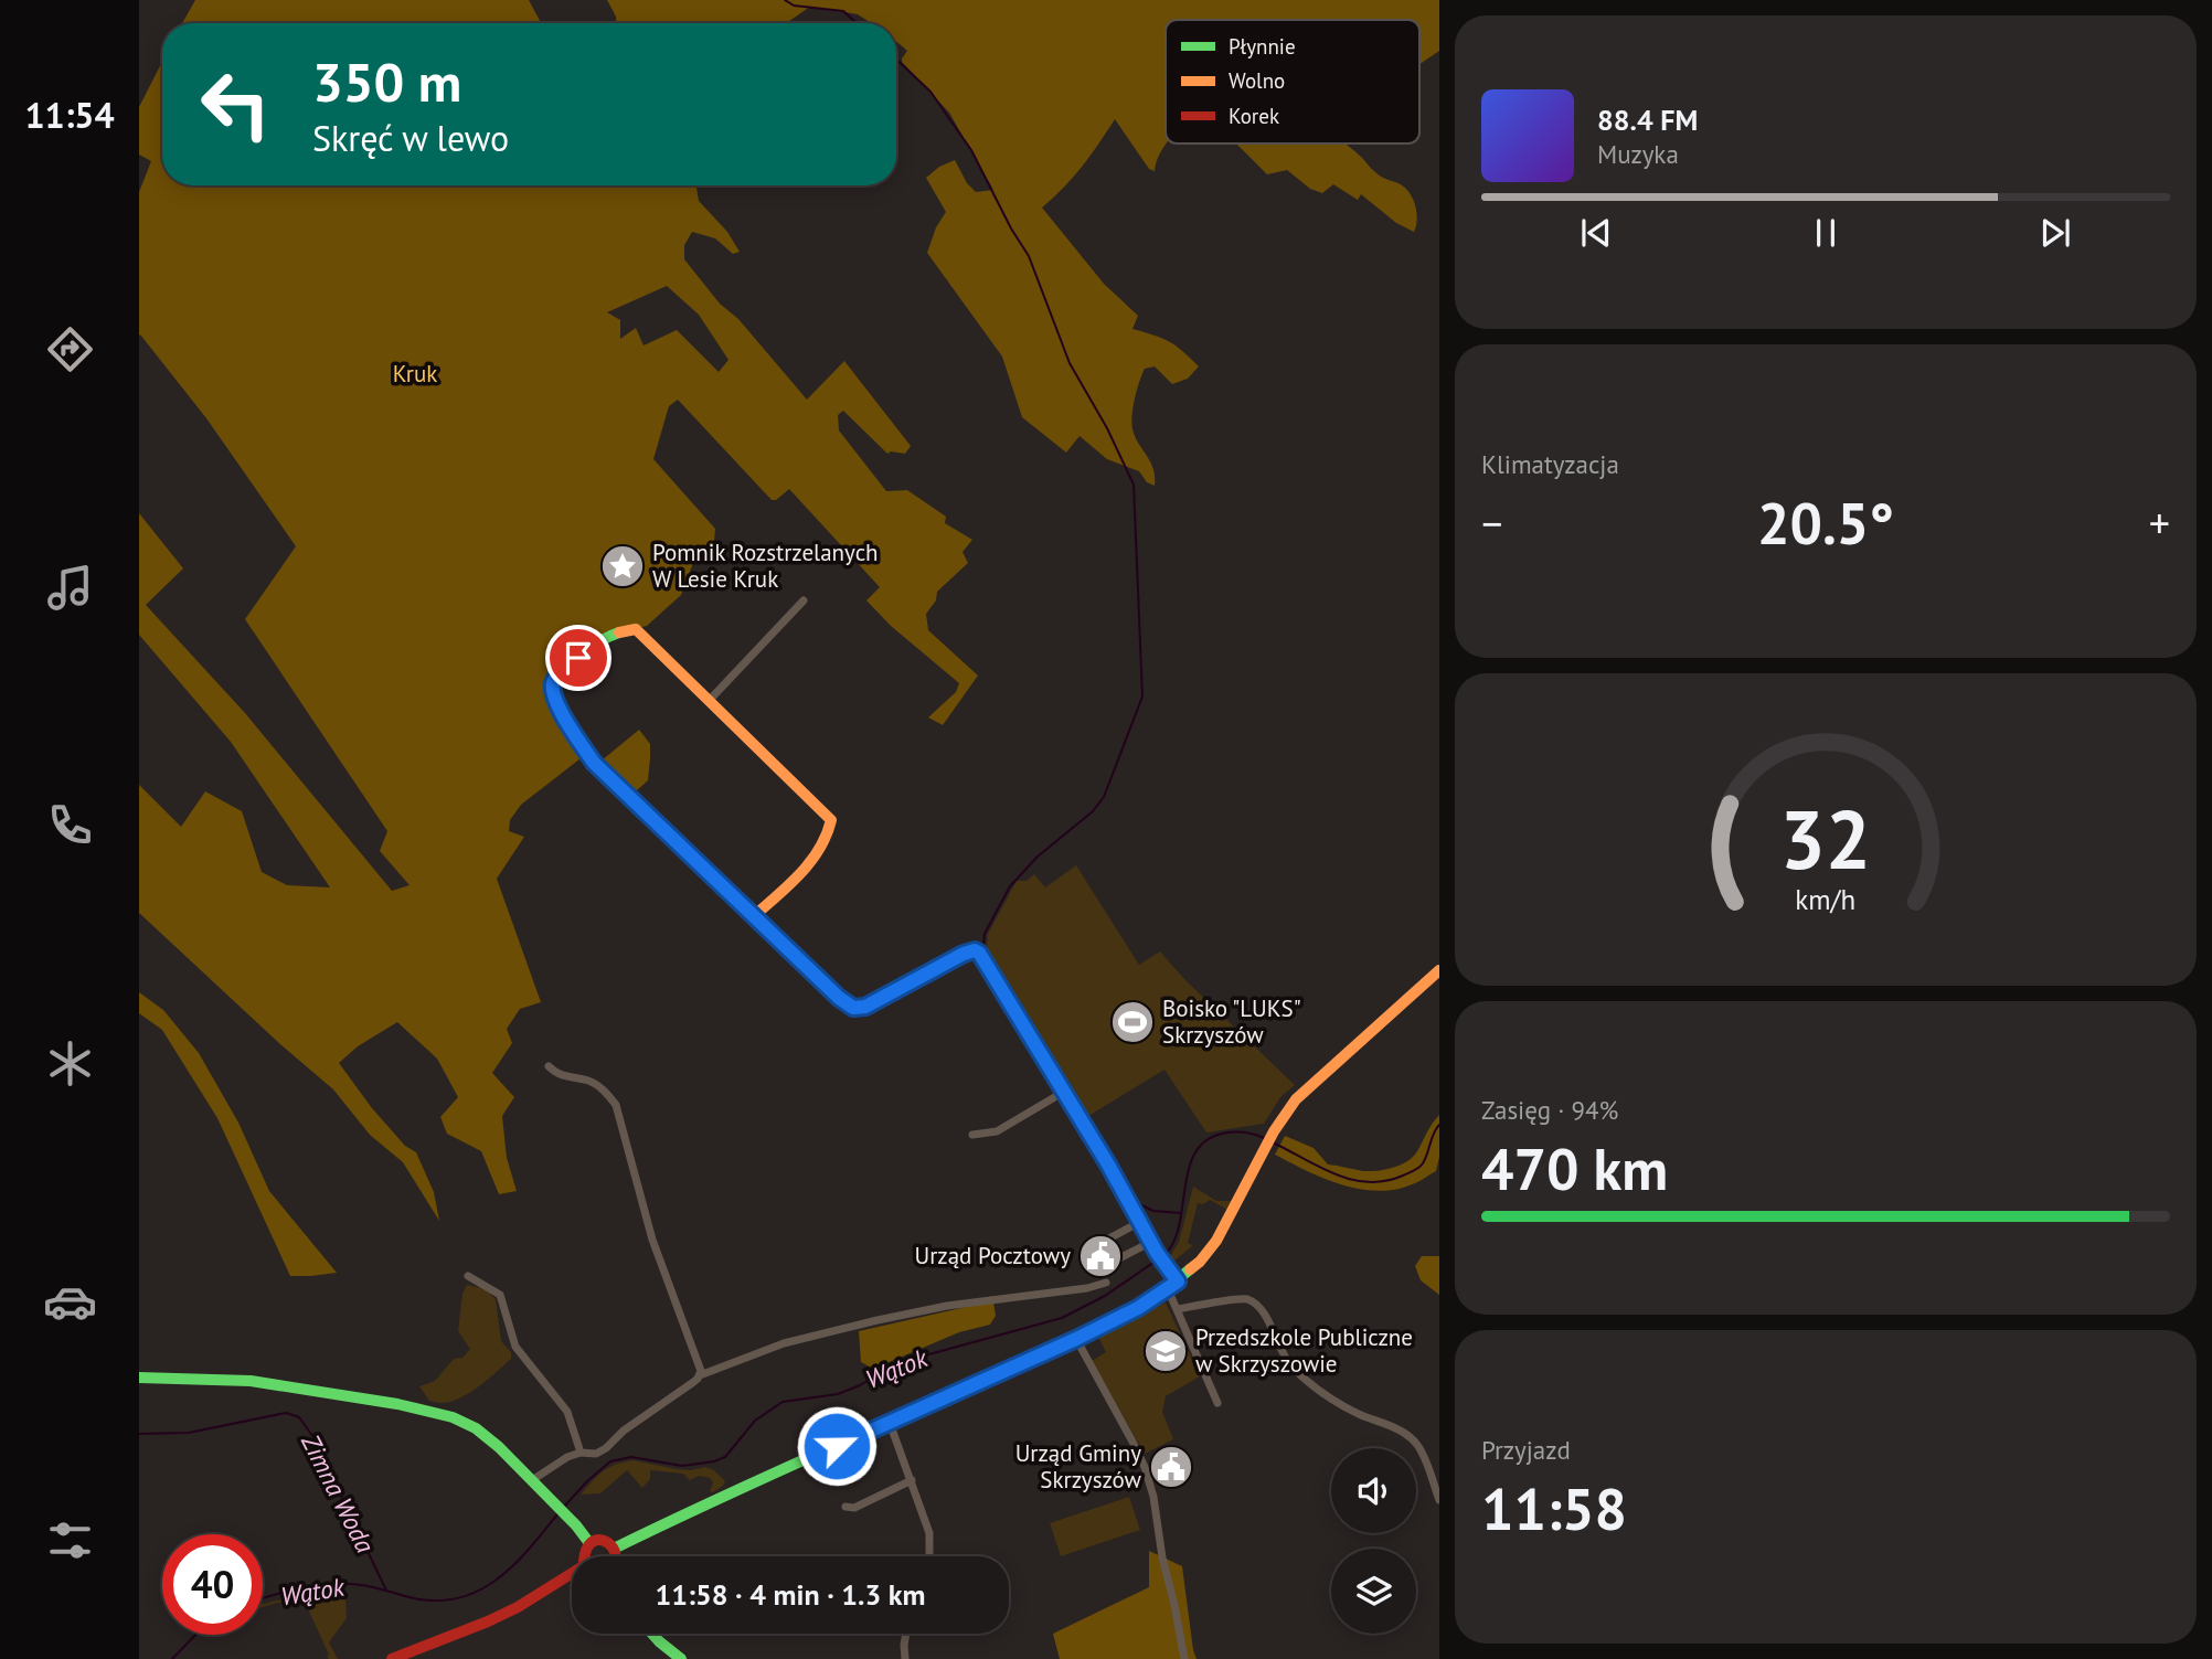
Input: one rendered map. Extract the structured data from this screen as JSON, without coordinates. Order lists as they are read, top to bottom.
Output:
{
  "water": ["Wątok", "Zimna Woda"],
  "parks": ["Kruk"],
  "places": {
    "place": ["Pomnik Rozstrzelanych W Lesie Kruk"],
    "sports": ["Boisko \"LUKS\" Skrzyszów"],
    "public building": ["Urząd Pocztowy", "Urząd Gminy Skrzyszów"],
    "school or university": ["Przedszkole Publiczne w Skrzyszowie"]
  },
  "legend": ["Płynnie", "Wolno", "Korek"],
  "page": {
    "tabs": "11:54",
    "turn": ["350 m", "Skręć w lewo"],
    "song": ["88.4 FM", "Muzyka"],
    "tile": [
      "Klimatyzacja",
      ["Zasięg · 94%", "470 km"],
      ["Przyjazd", "11:58"]
    ],
    "heat": ["−", "20.5°", "+"],
    "limit": "40",
    "trip": "11:58 · 4 min · 1.3 km",
    "gauge": ["32", "km/h"]
  }
}
